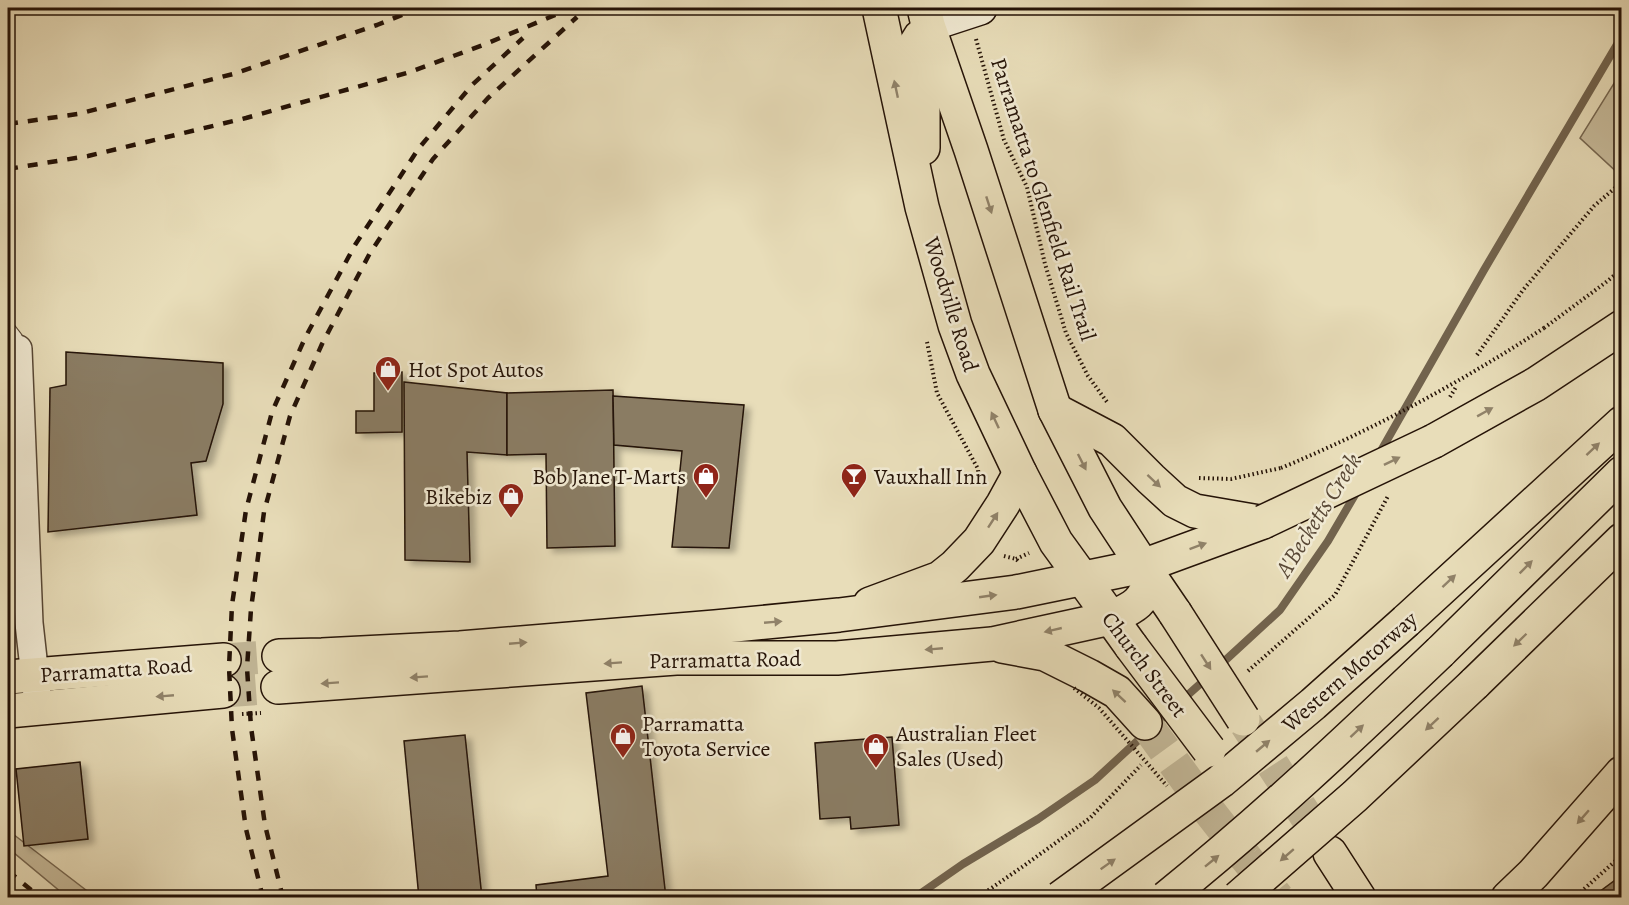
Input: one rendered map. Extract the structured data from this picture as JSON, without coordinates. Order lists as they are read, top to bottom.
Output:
{
  "streets": {
    "main road": [
      "Woodville Road",
      "Parramatta Road",
      "Church Street",
      "Western Motorway"
    ],
    "path": ["Parramatta to Glenfield Rail Trail"]
  },
  "crossings": [
    ["Woodville Road", "Parramatta Road"],
    ["Woodville Road", "Church Street"],
    ["Parramatta Road", "Church Street"]
  ],
  "water": ["A'Becketts Creek"],
  "places": {
    "shop": [
      "Hot Spot Autos",
      "Bob Jane T-Marts",
      "Bikebiz",
      "Parramatta Toyota Service",
      "Australian Fleet Sales (Used)"
    ],
    "bar": ["Vauxhall Inn"]
  }
}
